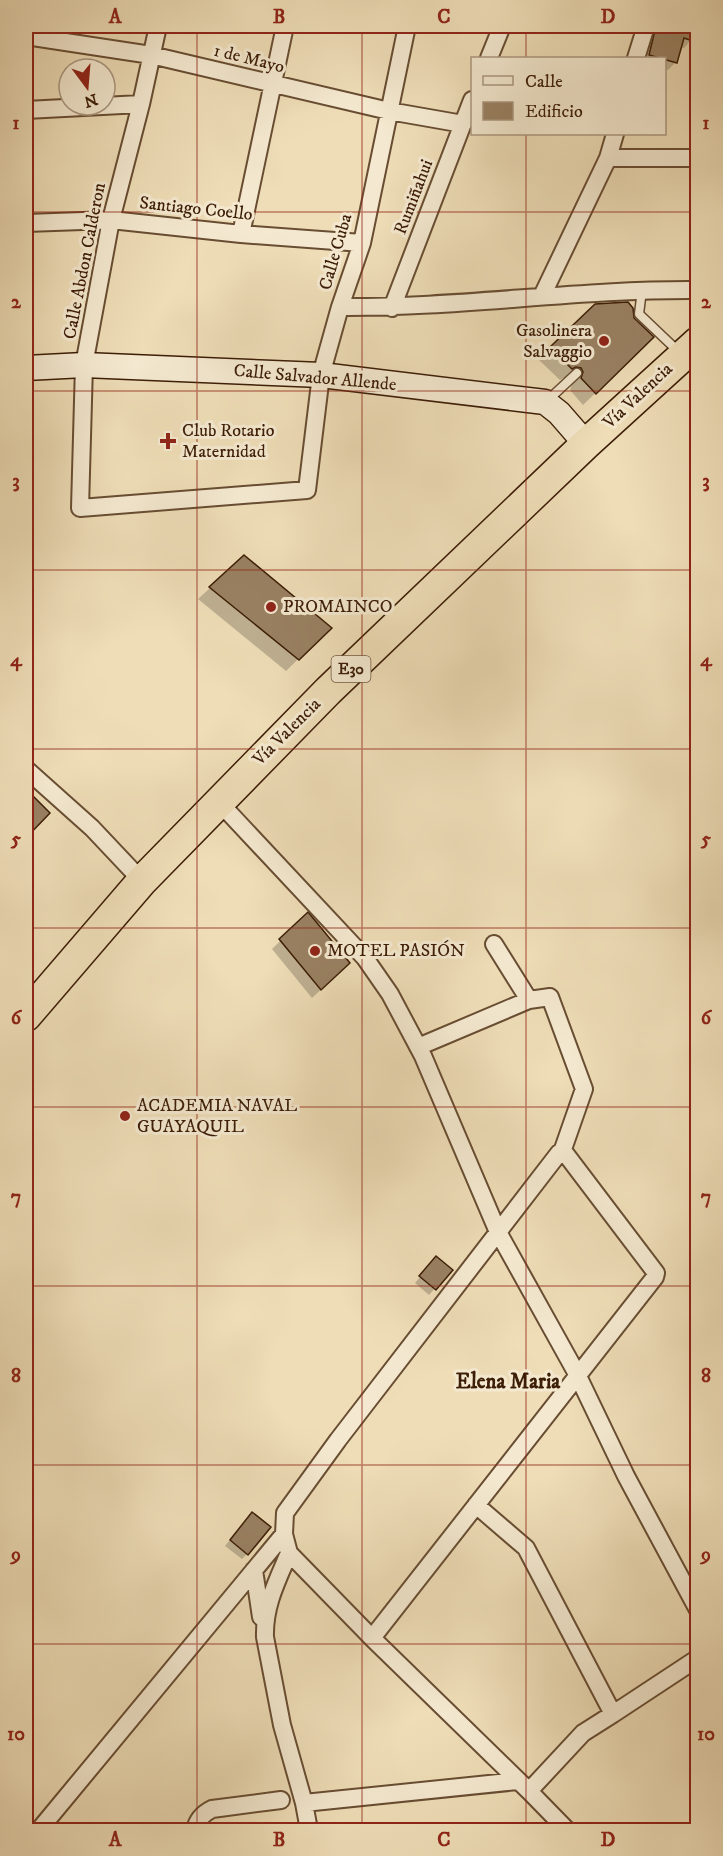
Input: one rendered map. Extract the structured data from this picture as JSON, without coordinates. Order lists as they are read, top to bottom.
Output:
{
  "streets": {
    "highway": ["Vía Valencia", "E30"],
    "street": [
      "1 de Mayo",
      "Rumiñahui",
      "Santiago Coello",
      "Calle Cuba",
      "Calle Abdon Calderon",
      "Calle Salvador Allende"
    ]
  },
  "crossings": [
    ["1 de Mayo", "Rumiñahui"],
    ["1 de Mayo", "Calle Cuba"],
    ["1 de Mayo", "Calle Abdon Calderon"],
    ["Santiago Coello", "Calle Cuba"],
    ["Santiago Coello", "Calle Abdon Calderon"],
    ["Calle Cuba", "Calle Abdon Calderon"],
    ["Calle Cuba", "Calle Salvador Allende"],
    ["Calle Abdon Calderon", "Calle Salvador Allende"]
  ],
  "districts": ["Elena Maria"],
  "places": {
    "other": [
      "Gasolinera Salvaggio",
      "PROMAINCO",
      "MOTEL PASIÓN",
      "ACADEMIA NAVAL GUAYAQUIL"
    ],
    "health": ["Club Rotario Maternidad"]
  },
  "legend": ["Calle", "Edificio"],
  "north": "bottom",
  "grid": {
    "columns": [
      "A",
      "B",
      "C",
      "D"
    ],
    "rows": [
      "1",
      "2",
      "3",
      "4",
      "5",
      "6",
      "7",
      "8",
      "9",
      "10"
    ]
  }
}
